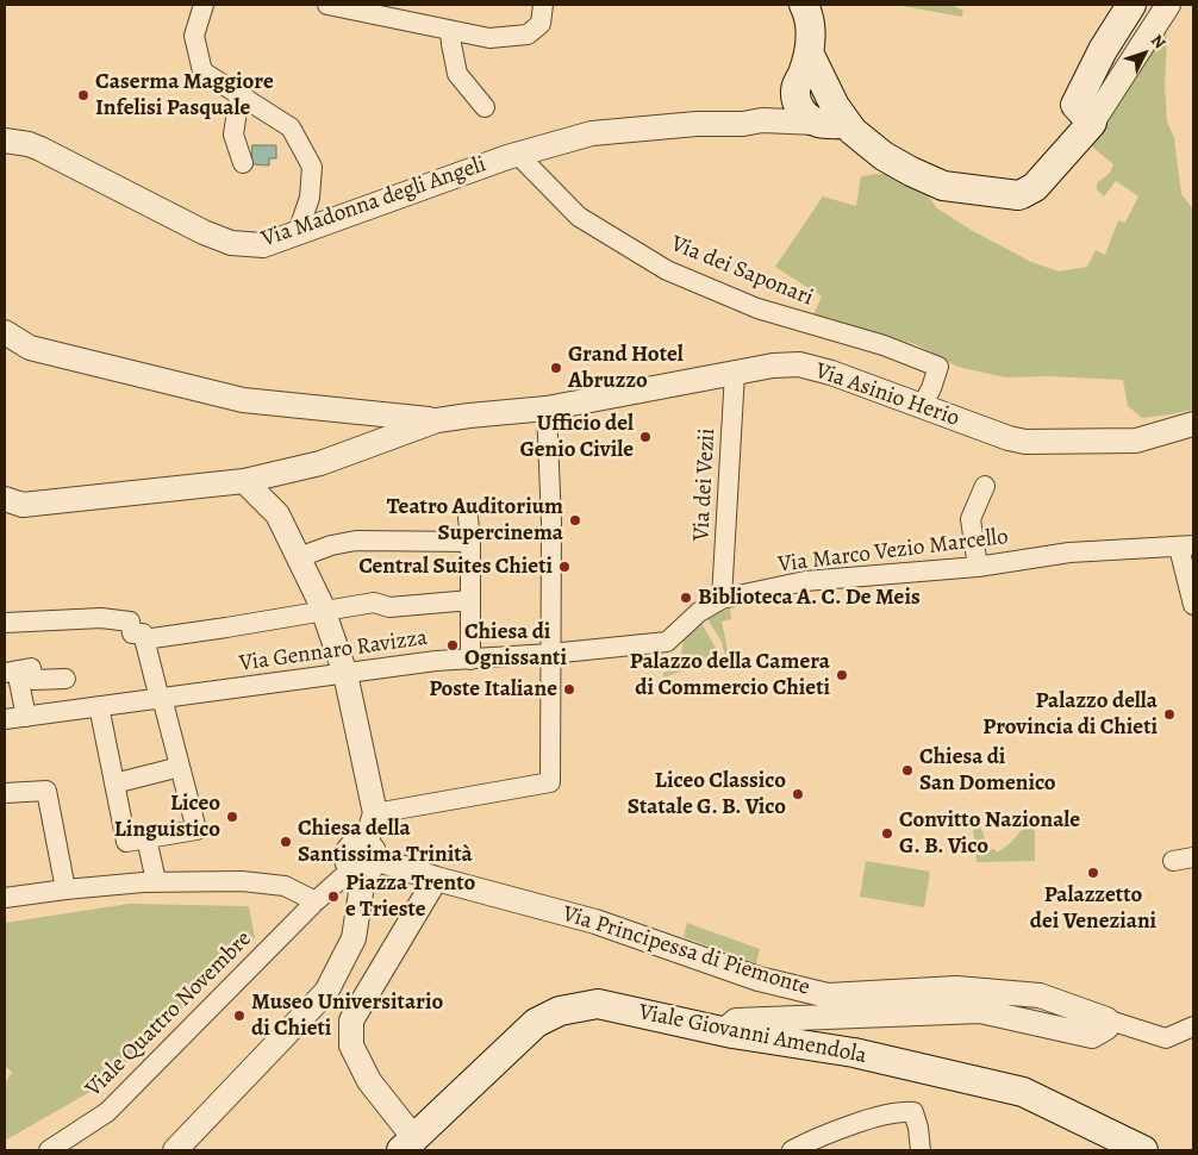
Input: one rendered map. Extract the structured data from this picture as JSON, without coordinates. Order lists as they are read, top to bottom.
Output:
{
  "streets": {
    "main road": ["Viale Giovanni Amendola"],
    "street": [
      "Via Madonna degli Angeli",
      "Via dei Saponari",
      "Via Asinio Herio",
      "Via dei Vezii",
      "Via Marco Vezio Marcello",
      "Via Gennaro Ravizza",
      "Via Principessa di Piemonte",
      "Viale Quattro Novembre"
    ]
  },
  "crossings": [
    ["Via Madonna degli Angeli", "Via dei Saponari"],
    ["Via dei Saponari", "Via Asinio Herio"],
    ["Via Asinio Herio", "Via dei Vezii"],
    ["Via dei Vezii", "Via Marco Vezio Marcello"],
    ["Via dei Vezii", "Via Gennaro Ravizza"],
    ["Via Marco Vezio Marcello", "Via Gennaro Ravizza"]
  ],
  "places": [
    "Caserma Maggiore Infelisi Pasquale",
    "Grand Hotel Abruzzo",
    "Ufficio del Genio Civile",
    "Teatro Auditorium Supercinema",
    "Central Suites Chieti",
    "Biblioteca A. C. De Meis",
    "Chiesa di Ognissanti",
    "Palazzo della Camera di Commercio Chieti",
    "Poste Italiane",
    "Palazzo della Provincia di Chieti",
    "Chiesa di San Domenico",
    "Liceo Classico Statale G. B. Vico",
    "Liceo Linguistico",
    "Convitto Nazionale G. B. Vico",
    "Chiesa della Santissima Trinità",
    "Palazzetto dei Veneziani",
    "Piazza Trento e Trieste",
    "Museo Universitario di Chieti"
  ],
  "north": "top right"
}
